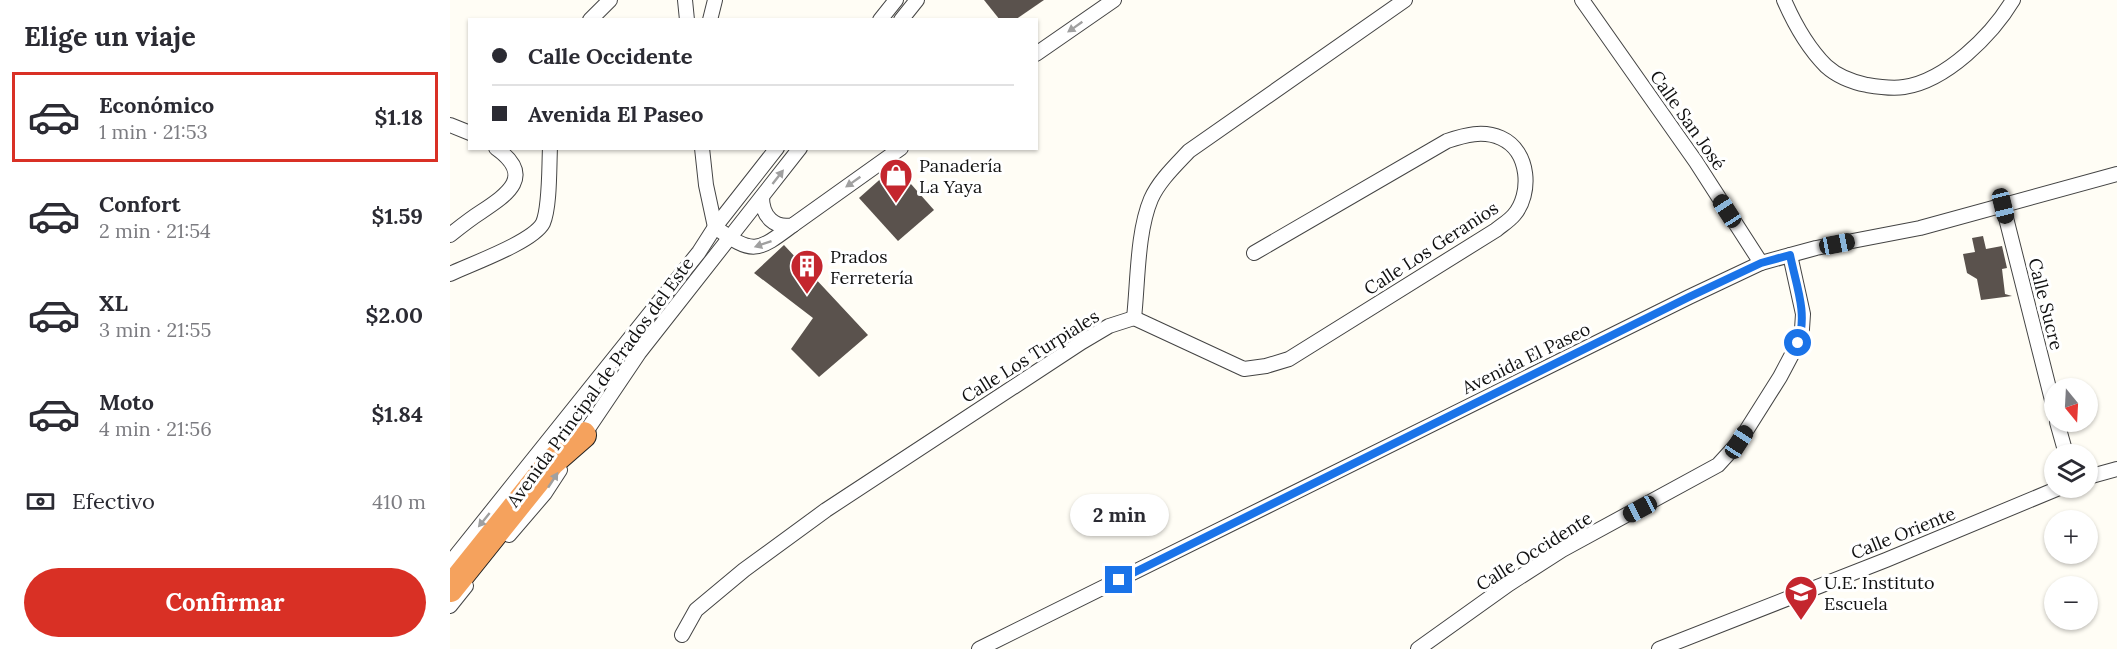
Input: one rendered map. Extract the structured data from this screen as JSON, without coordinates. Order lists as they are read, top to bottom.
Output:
{
  "streets": {
    "street": [
      "Calle San José",
      "Calle Los Geranios",
      "Calle Sucre",
      "Calle Los Turpiales",
      "Avenida El Paseo",
      "Avenida Principal de Prados del Este",
      "Calle Oriente",
      "Calle Occidente"
    ]
  },
  "crossings": [
    ["Calle San José", "Avenida El Paseo"],
    ["Calle Los Geranios", "Calle Los Turpiales"],
    ["Calle Sucre", "Avenida El Paseo"],
    ["Avenida El Paseo", "Calle Occidente"]
  ],
  "places": {
    "shop": ["Panadería La Yaya"],
    "building": ["Prados Ferretería"],
    "school or university": ["U.E. Instituto Escuela"]
  },
  "north": "bottom",
  "page": {
    "heading": "Elige un viaje",
    "banner": ["Calle Occidente", "Avenida El Paseo"],
    "list": [
      {
        "name": "Económico",
        "note": "1 min · 21:53",
        "value": "$1.18"
      },
      {
        "name": "Confort",
        "note": "2 min · 21:54",
        "value": "$1.59"
      },
      {
        "name": "XL",
        "note": "3 min · 21:55",
        "value": "$2.00"
      },
      {
        "name": "Moto",
        "note": "4 min · 21:56",
        "value": "$1.84"
      }
    ],
    "map_buttons": ["+", "−"],
    "pay": ["Efectivo", "410 m"],
    "bubble": "2 min",
    "buttons": "Confirmar"
  }
}
